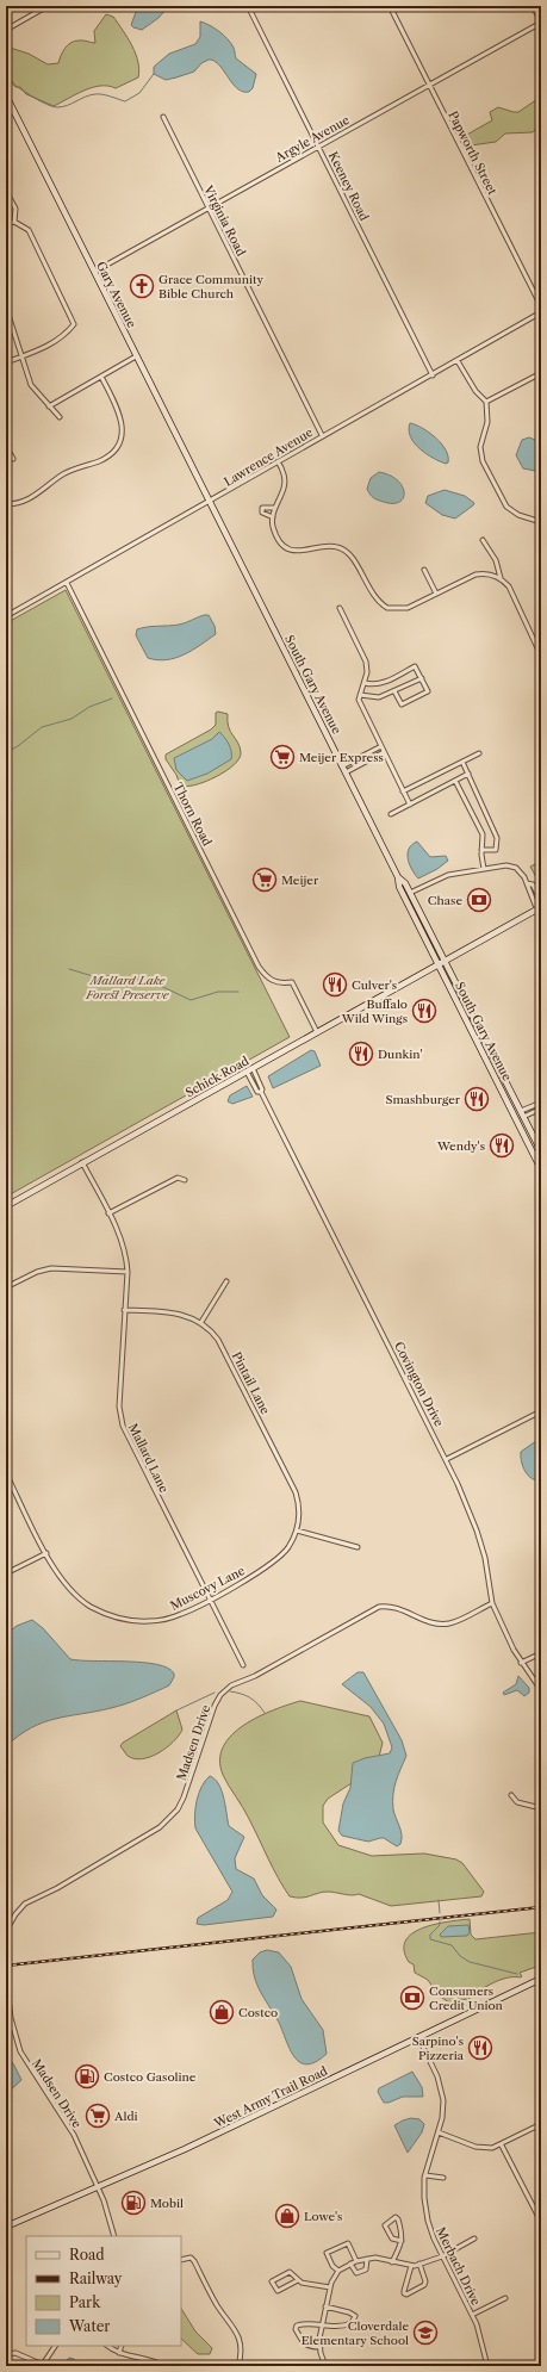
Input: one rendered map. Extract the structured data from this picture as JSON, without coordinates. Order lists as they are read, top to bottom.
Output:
{
  "streets": {
    "main road": [
      "Gary Avenue",
      "South Gary Avenue",
      "Schick Road",
      "West Army Trail Road"
    ],
    "street": [
      "Argyle Avenue",
      "Papworth Street",
      "Keeney Road",
      "Virginia Road",
      "Lawrence Avenue",
      "Thorn Road",
      "Pintail Lane",
      "Covington Drive",
      "Mallard Lane",
      "Muscovy Lane",
      "Madsen Drive",
      "Merbach Drive"
    ]
  },
  "crossings": [
    ["Argyle Avenue", "Papworth Street"],
    ["Argyle Avenue", "Keeney Road"],
    ["Argyle Avenue", "Virginia Road"],
    ["Argyle Avenue", "Gary Avenue"],
    ["Keeney Road", "Lawrence Avenue"],
    ["Virginia Road", "Lawrence Avenue"],
    ["Gary Avenue", "Lawrence Avenue"],
    ["Gary Avenue", "South Gary Avenue"],
    ["Lawrence Avenue", "South Gary Avenue"],
    ["Lawrence Avenue", "Thorn Road"],
    ["South Gary Avenue", "Schick Road"],
    ["Thorn Road", "Schick Road"],
    ["Schick Road", "Covington Drive"],
    ["Schick Road", "Mallard Lane"],
    ["Pintail Lane", "Mallard Lane"],
    ["Pintail Lane", "Muscovy Lane"],
    ["Covington Drive", "Madsen Drive"],
    ["Mallard Lane", "Muscovy Lane"],
    ["Madsen Drive", "West Army Trail Road"],
    ["West Army Trail Road", "Merbach Drive"]
  ],
  "parks": ["Mallard Lake Forest Preserve"],
  "places": {
    "church": ["Grace Community Bible Church"],
    "supermarket": ["Meijer Express", "Meijer", "Aldi"],
    "bank": ["Chase", "Consumers Credit Union"],
    "restaurant": [
      "Culver's",
      "Buffalo Wild Wings",
      "Dunkin'",
      "Smashburger",
      "Wendy's",
      "Sarpino's Pizzeria"
    ],
    "shop": ["Costco", "Lowe's"],
    "fuel station": ["Costco Gasoline", "Mobil"],
    "school or university": ["Cloverdale Elementary School"]
  },
  "legend": [
    "Road",
    "Railway",
    "Park",
    "Water"
  ]
}
